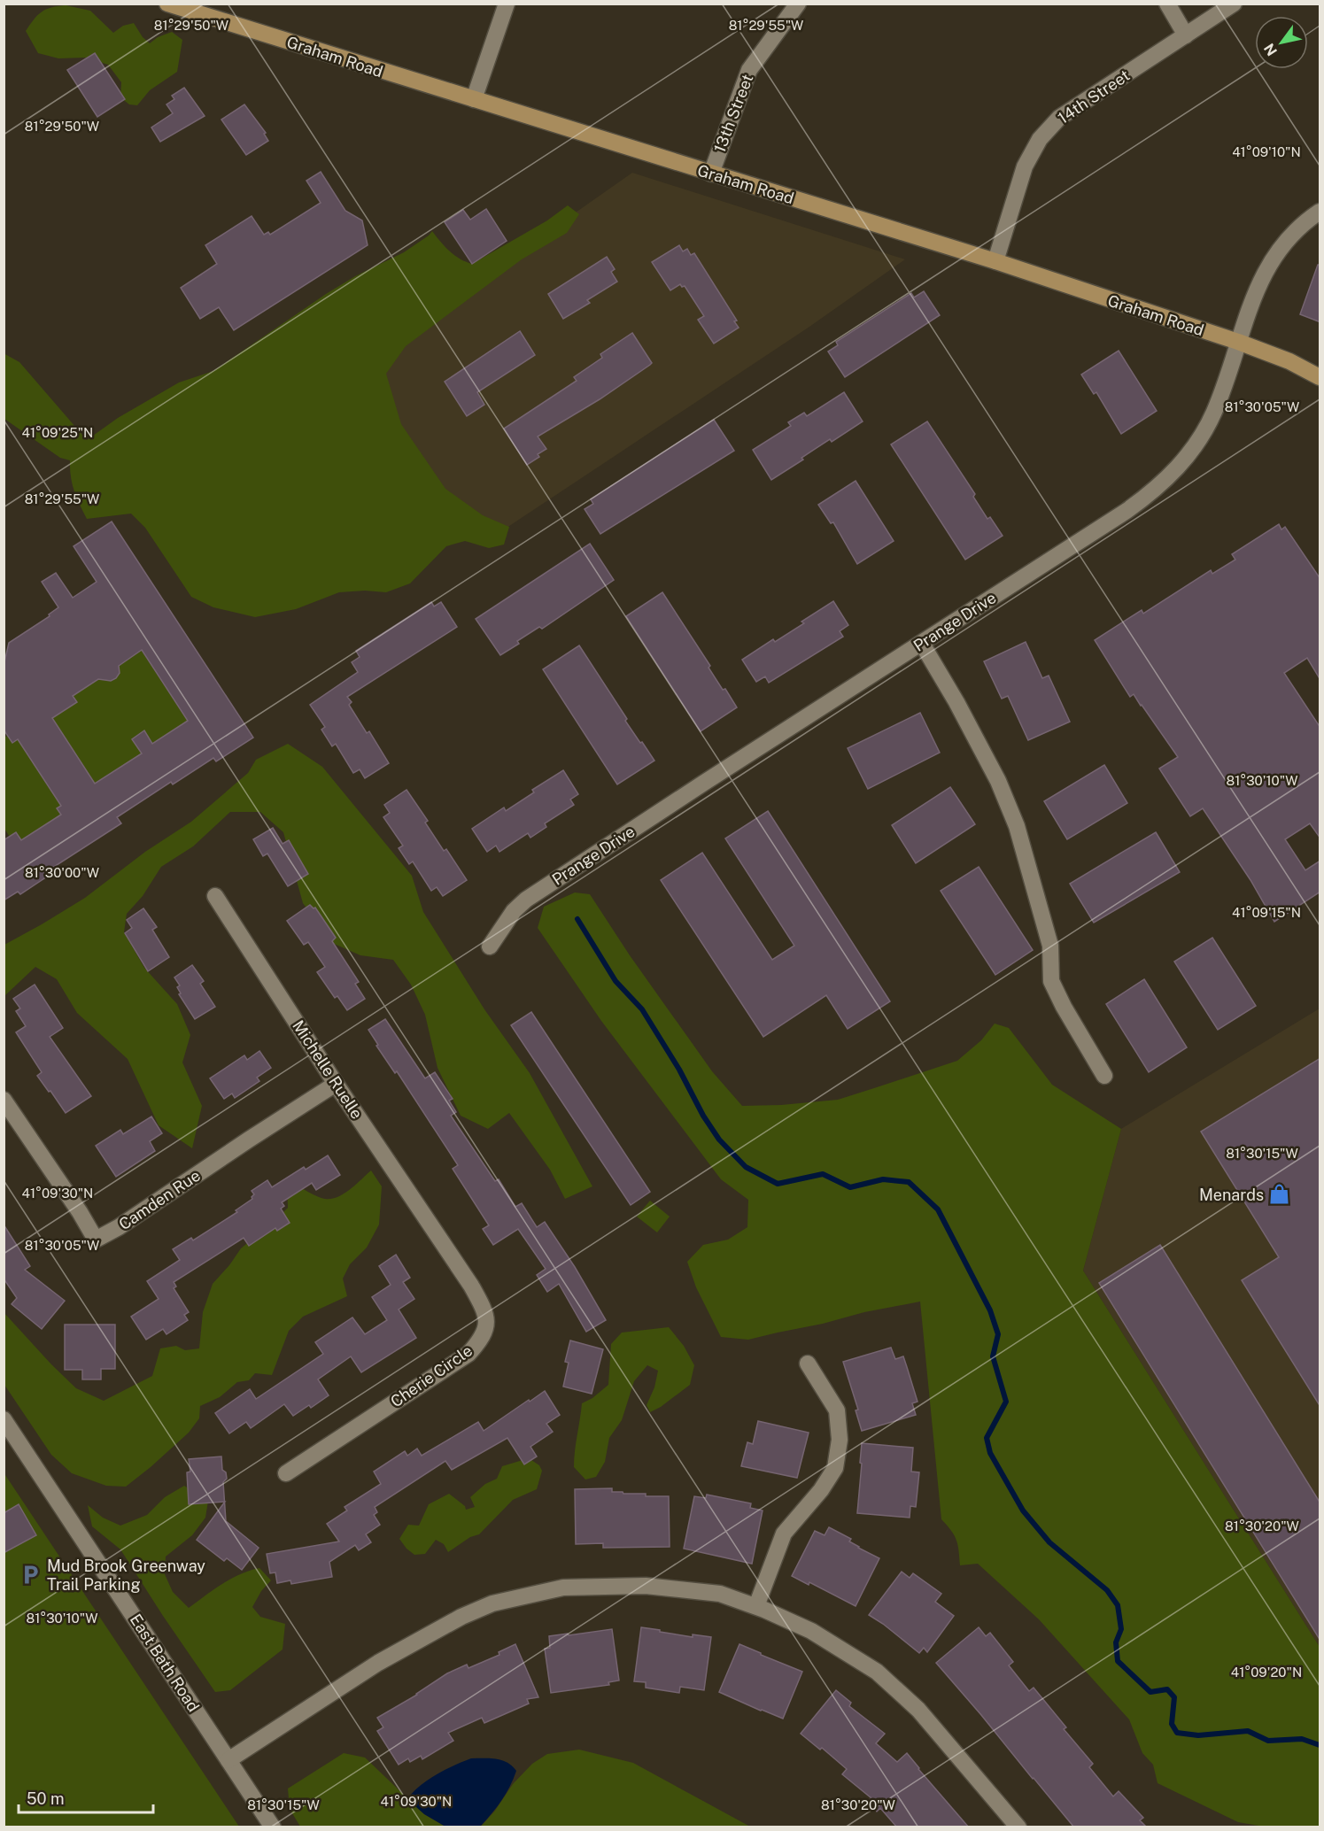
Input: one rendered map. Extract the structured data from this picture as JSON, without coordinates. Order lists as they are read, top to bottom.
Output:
{
  "streets": {
    "main road": ["Graham Road"],
    "street": [
      "14th Street",
      "13th Street",
      "Prange Drive",
      "Michelle Ruelle",
      "Camden Rue",
      "Cherie Circle",
      "East Bath Road"
    ]
  },
  "crossings": [
    ["Graham Road", "14th Street"],
    ["Graham Road", "13th Street"],
    ["Graham Road", "Prange Drive"],
    ["Michelle Ruelle", "Camden Rue"],
    ["Michelle Ruelle", "Cherie Circle"]
  ],
  "places": {
    "shop": ["Menards"],
    "parking": ["Mud Brook Greenway Trail Parking"]
  },
  "scale_bar": "50 m",
  "north": "bottom left",
  "coordinates": [
    "81°29'55\"W",
    "81°29'50\"W",
    "41°09'10\"N",
    "81°30'05\"W",
    "41°09'25\"N",
    "81°30'10\"W",
    "81°30'00\"W",
    "41°09'15\"N",
    "81°30'15\"W",
    "41°09'30\"N",
    "81°30'20\"W",
    "41°09'20\"N"
  ]
}
